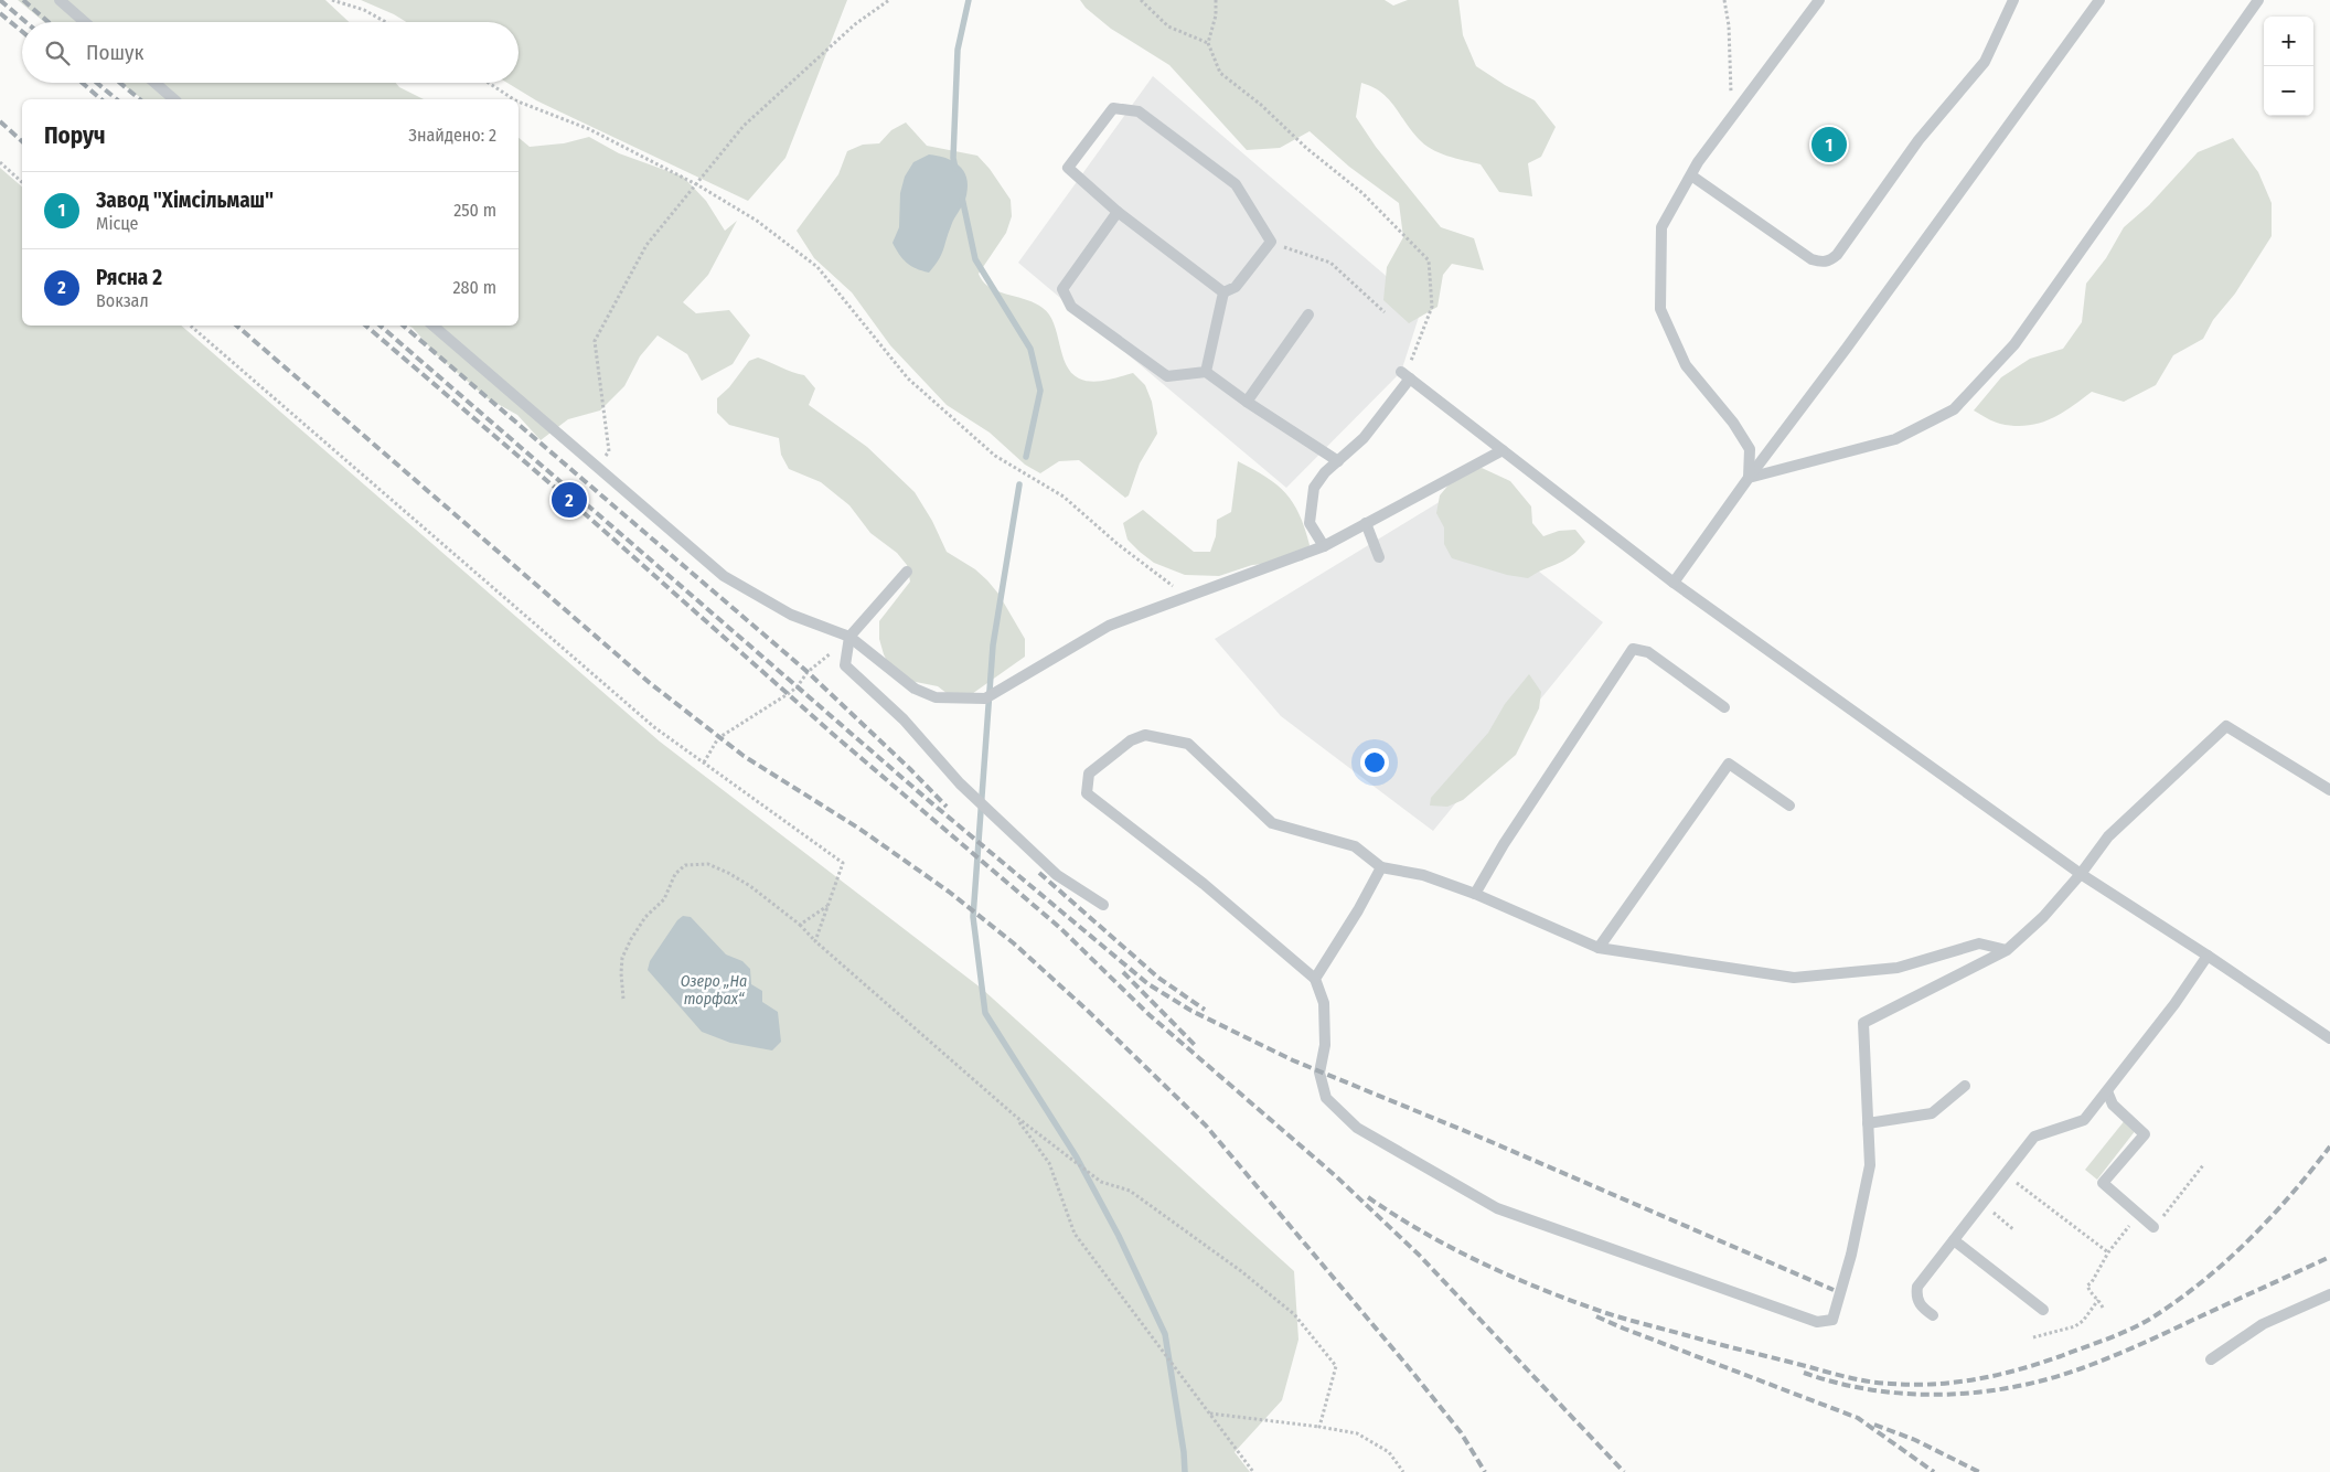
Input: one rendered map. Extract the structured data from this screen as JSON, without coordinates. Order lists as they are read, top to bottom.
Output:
{
  "water": ["Озеро „На торфах“"],
  "page": {
    "map_buttons": ["+", "−"],
    "search": "Пошук",
    "heading": ["Поруч", "Знайдено: 2"],
    "pins": ["1", "2"],
    "list": [
      {
        "mark": "1",
        "name": "Завод \"Хімсільмаш\"",
        "note": "Місце",
        "value": "250 m"
      },
      {
        "mark": "2",
        "name": "Рясна 2",
        "note": "Вокзал",
        "value": "280 m"
      }
    ]
  }
}
